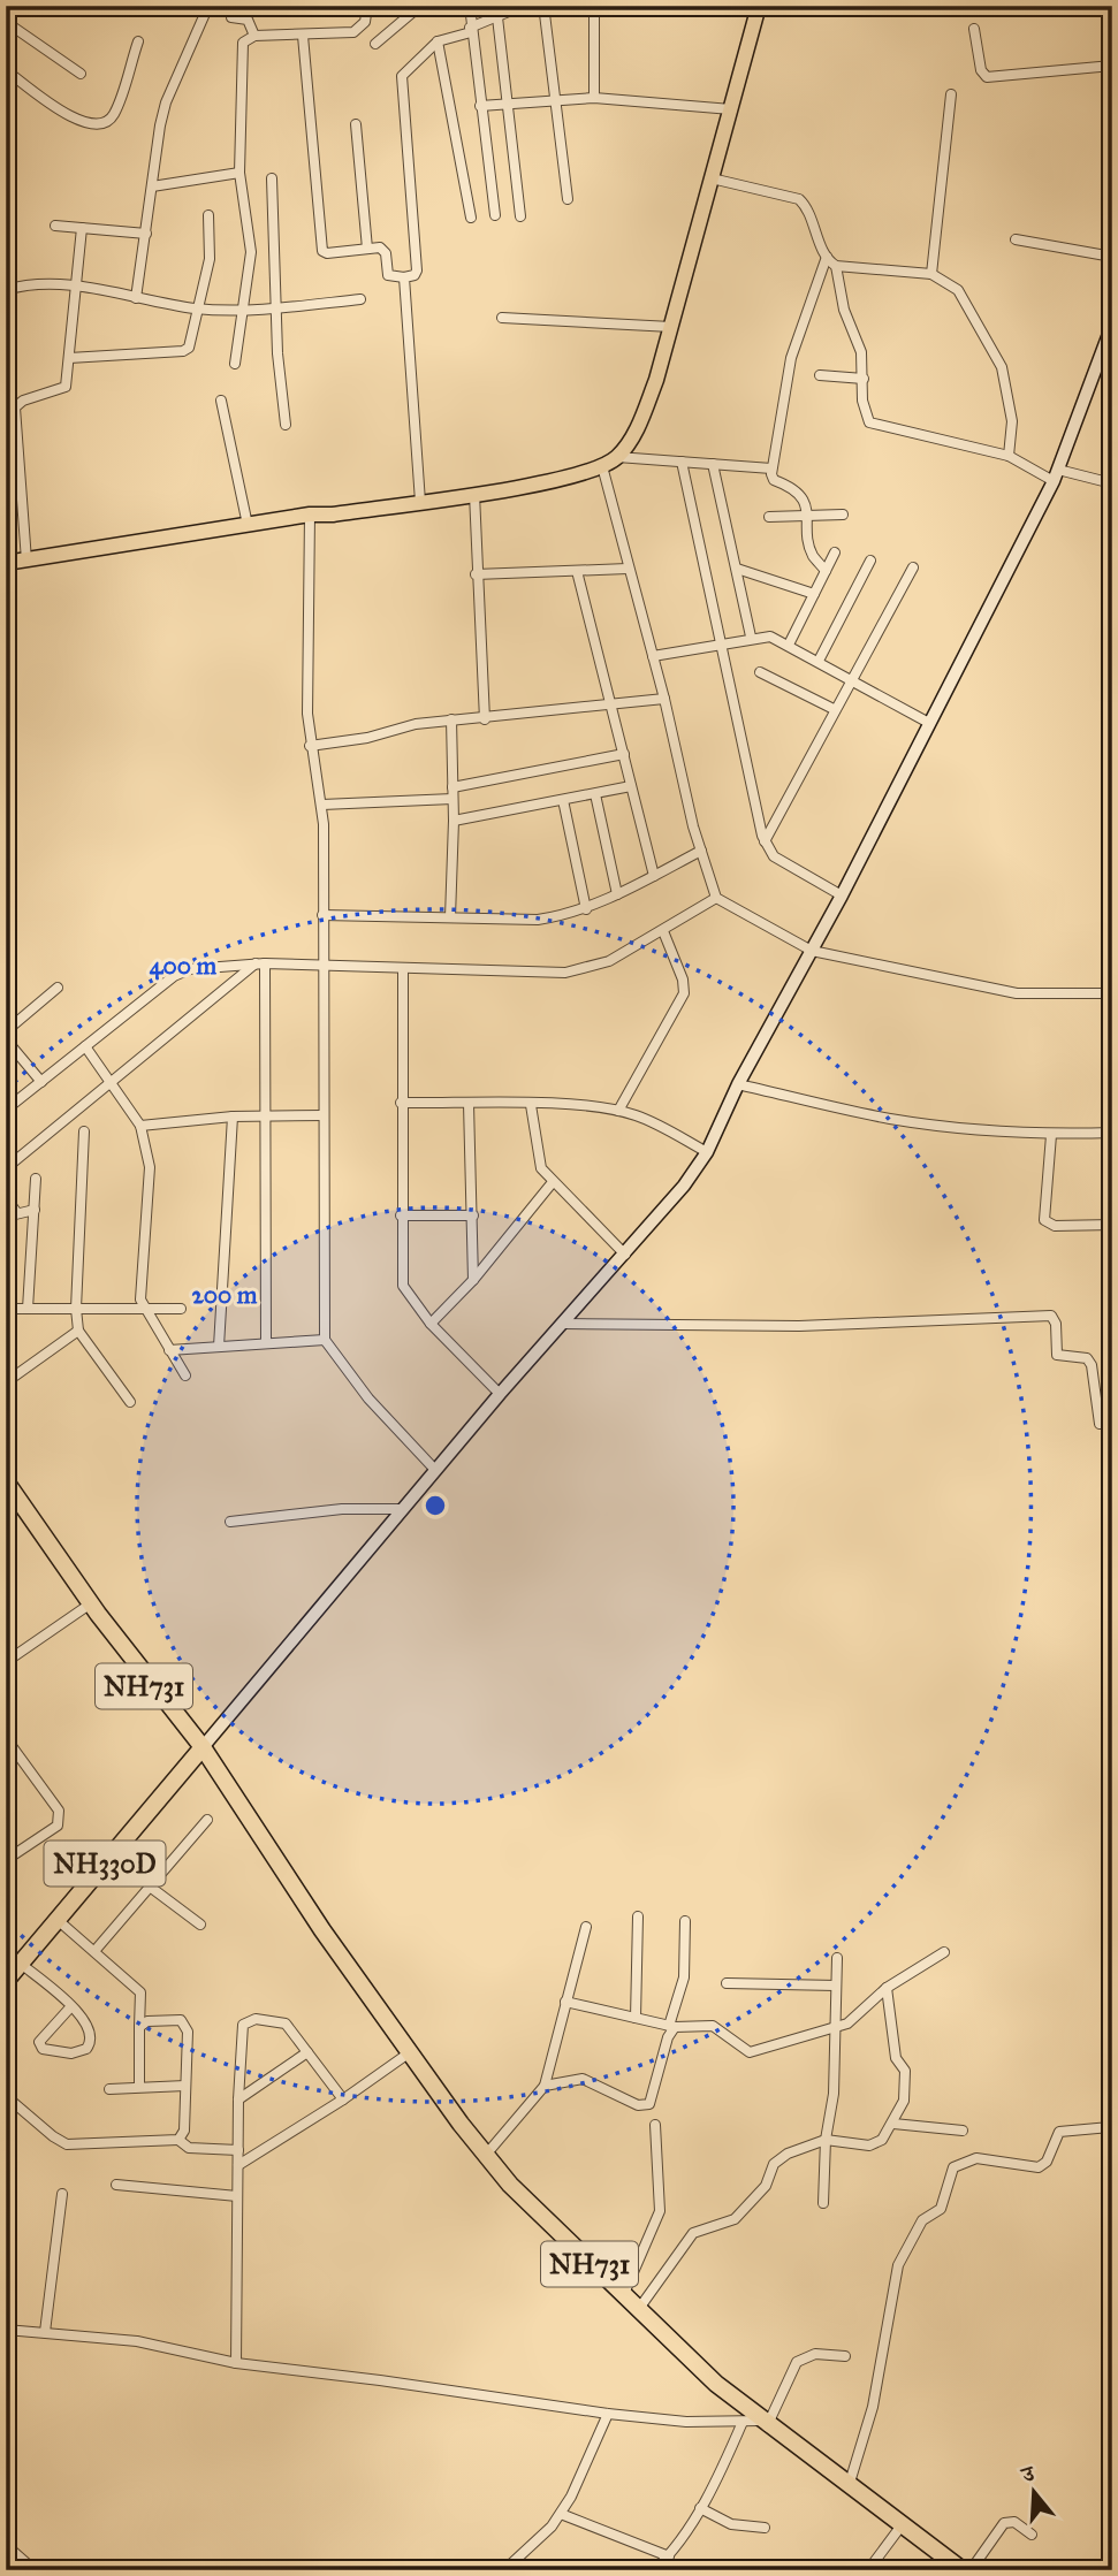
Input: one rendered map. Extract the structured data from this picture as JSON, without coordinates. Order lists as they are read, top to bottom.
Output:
{
  "streets": {
    "highway": ["NH731", "NH330D"]
  },
  "crossings": [
    ["NH731", "NH330D"]
  ],
  "north": "top",
  "rings": ["400 m", "200 m"]
}
